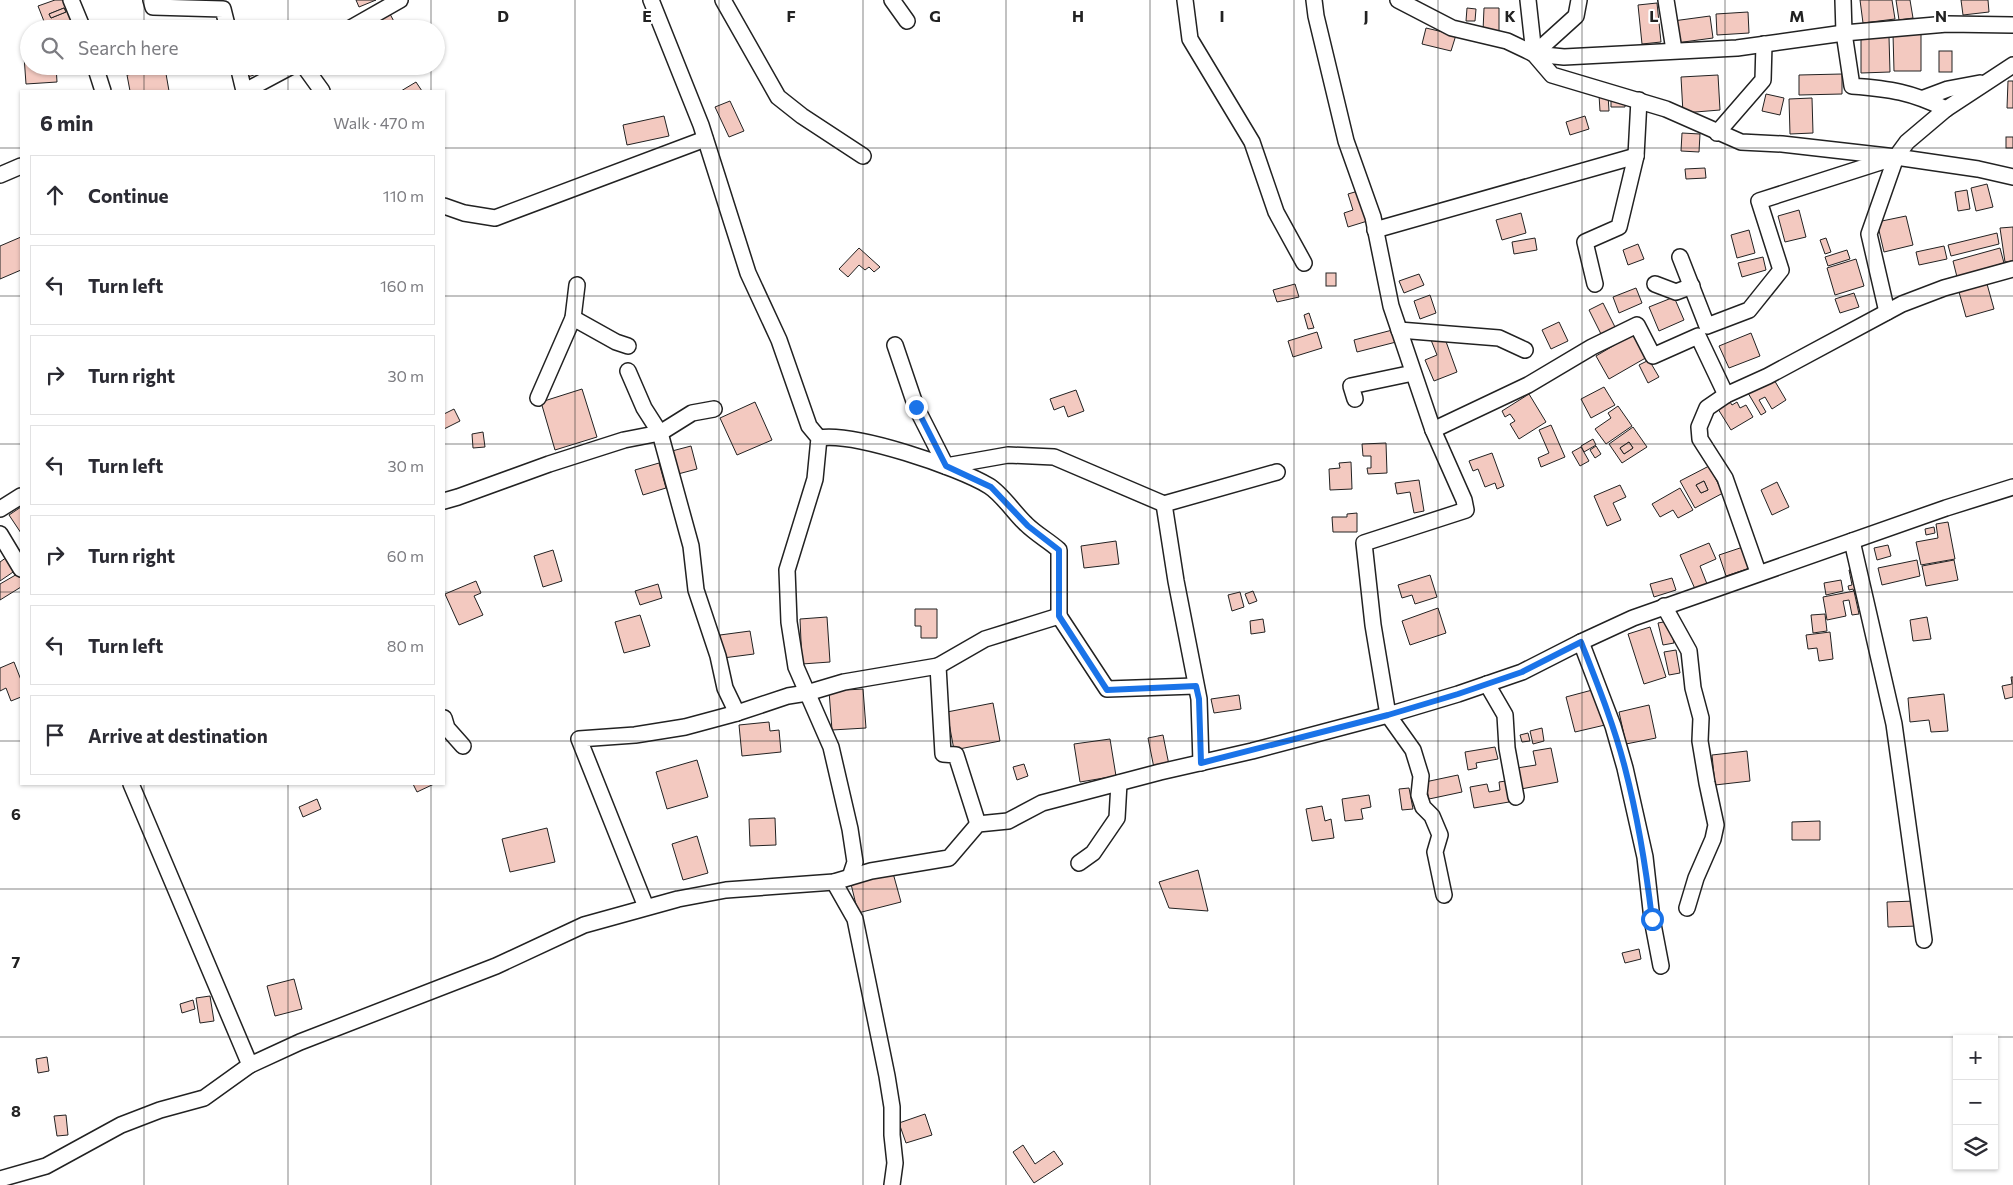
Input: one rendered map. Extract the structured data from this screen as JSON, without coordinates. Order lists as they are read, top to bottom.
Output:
{
  "page": {
    "search": "Search here",
    "heading": ["6 min", "Walk · 470 m"],
    "list": [
      ["Continue", "110 m"],
      ["Turn left", "160 m"],
      ["Turn right", "30 m"],
      ["Turn left", "30 m"],
      ["Turn right", "60 m"],
      ["Turn left", "80 m"],
      "Arrive at destination"
    ],
    "map_buttons": ["+", "−"]
  },
  "grid": {
    "columns": [
      "D",
      "E",
      "F",
      "G",
      "H",
      "I",
      "J",
      "K",
      "L",
      "M",
      "N"
    ],
    "rows": ["6", "7", "8"]
  }
}
